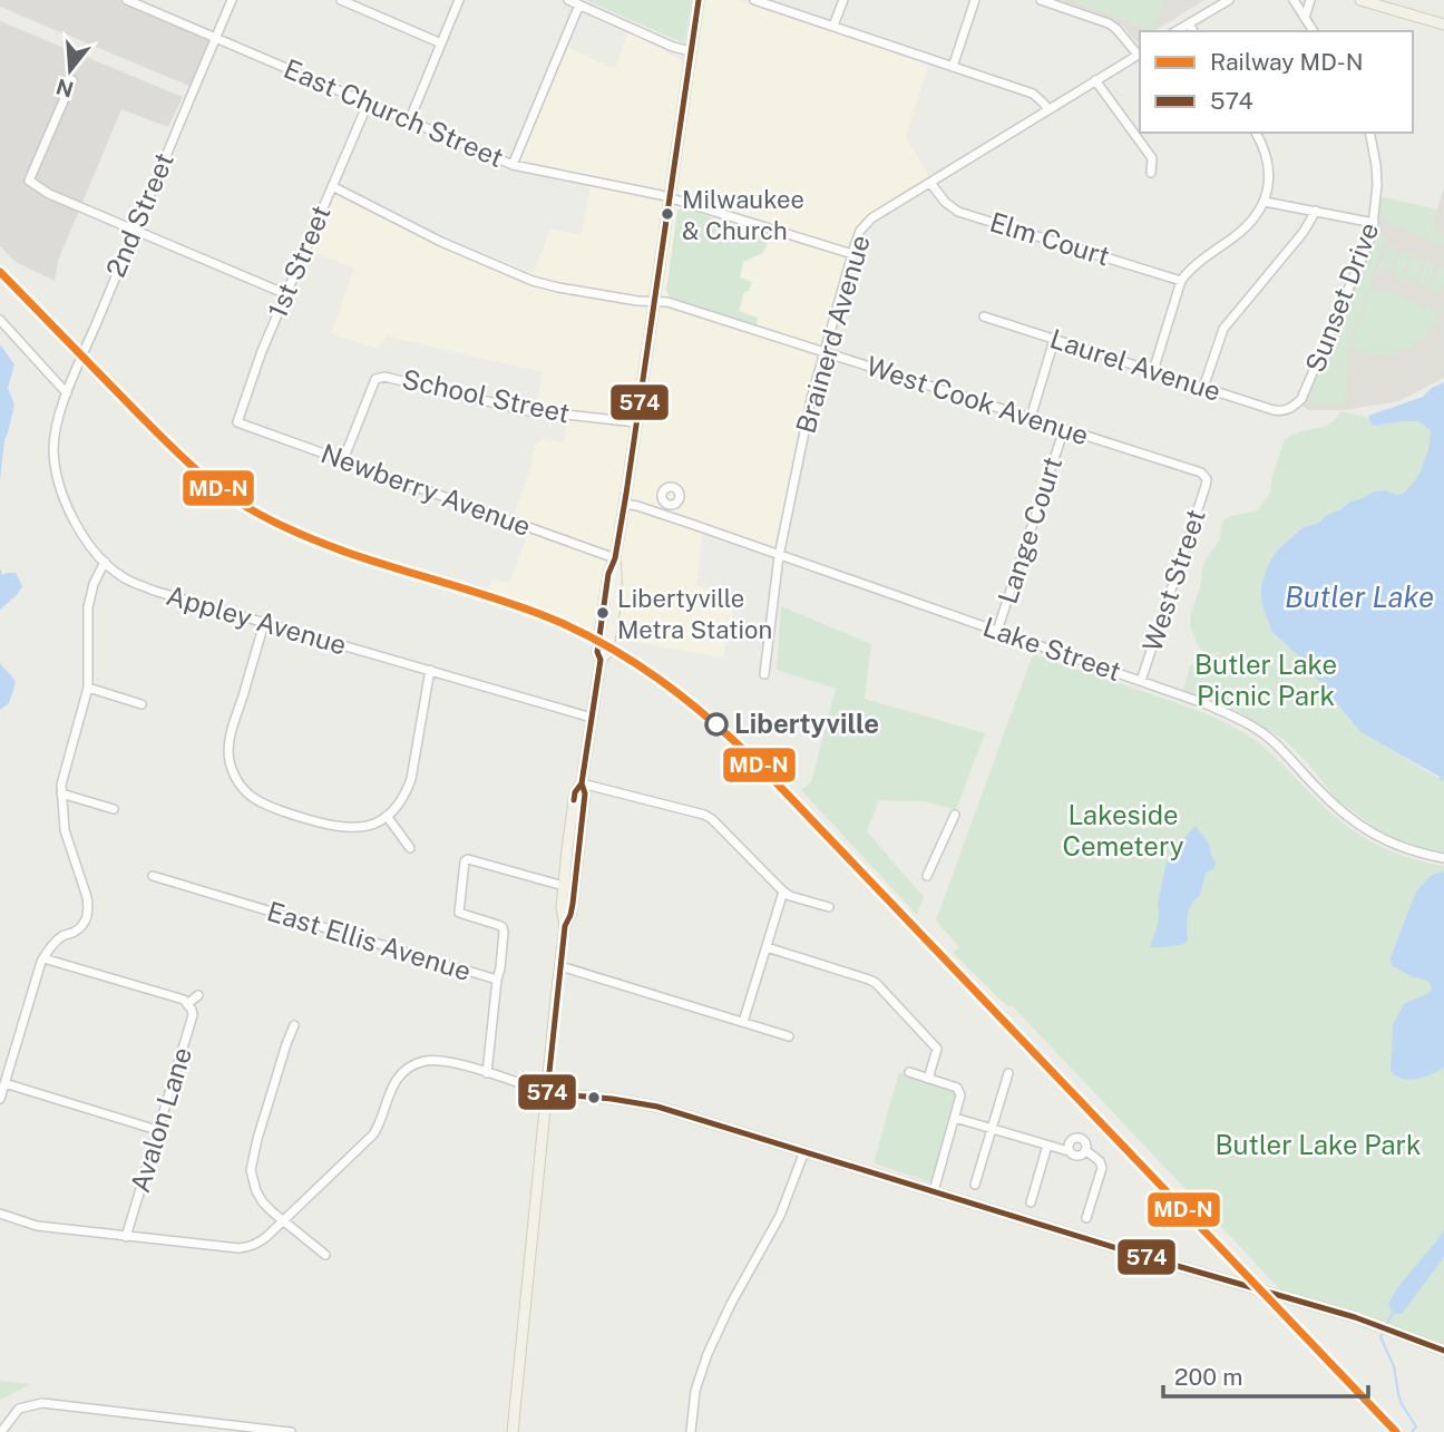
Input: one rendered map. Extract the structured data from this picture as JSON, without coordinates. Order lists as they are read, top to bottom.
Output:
{
  "streets": {
    "street": [
      "East Church Street",
      "2nd Street",
      "Elm Court",
      "1st Street",
      "Sunset Drive",
      "Brainerd Avenue",
      "Laurel Avenue",
      "School Street",
      "West Cook Avenue",
      "Newberry Avenue",
      "Lange Court",
      "West Street",
      "Appley Avenue",
      "Lake Street",
      "East Ellis Avenue",
      "Avalon Lane"
    ]
  },
  "crossings": [
    ["East Church Street", "2nd Street"],
    ["East Church Street", "1st Street"],
    ["East Church Street", "Brainerd Avenue"],
    ["2nd Street", "Appley Avenue"],
    ["Elm Court", "Brainerd Avenue"],
    ["1st Street", "West Cook Avenue"],
    ["1st Street", "Newberry Avenue"],
    ["Sunset Drive", "Laurel Avenue"],
    ["Brainerd Avenue", "West Cook Avenue"],
    ["Brainerd Avenue", "Lake Street"],
    ["School Street", "Newberry Avenue"],
    ["West Cook Avenue", "Lange Court"],
    ["West Cook Avenue", "West Street"],
    ["Lange Court", "Lake Street"],
    ["West Street", "Lake Street"]
  ],
  "water": ["Butler Lake"],
  "parks": ["Butler Lake Picnic Park", "Lakeside Cemetery", "Butler Lake Park"],
  "places": ["Milwaukee & Church", "Libertyville Metra Station", "Libertyville"],
  "lines": ["transit line 574", "rail line MD-N"],
  "legend": ["Railway MD-N", "574"],
  "scale_bar": "200 m",
  "north": "bottom"
}
